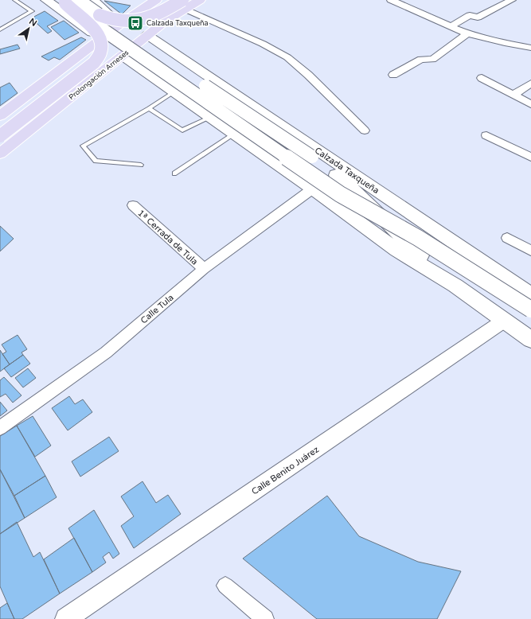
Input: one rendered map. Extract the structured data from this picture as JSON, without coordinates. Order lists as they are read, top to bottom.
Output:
{
  "streets": {
    "main road": ["Prolongación Arneses", "Calzada Taxqueña"],
    "street": ["1ª Cerrada de Tula", "Calle Tula", "Calle Benito Juárez"]
  },
  "crossings": [
    ["Prolongación Arneses", "Calzada Taxqueña"],
    ["Calzada Taxqueña", "Calle Tula"],
    ["Calzada Taxqueña", "Calle Benito Juárez"],
    ["1ª Cerrada de Tula", "Calle Tula"]
  ],
  "places": {
    "bus stop": ["Calzada Taxqueña"]
  },
  "north": "top right"
}
